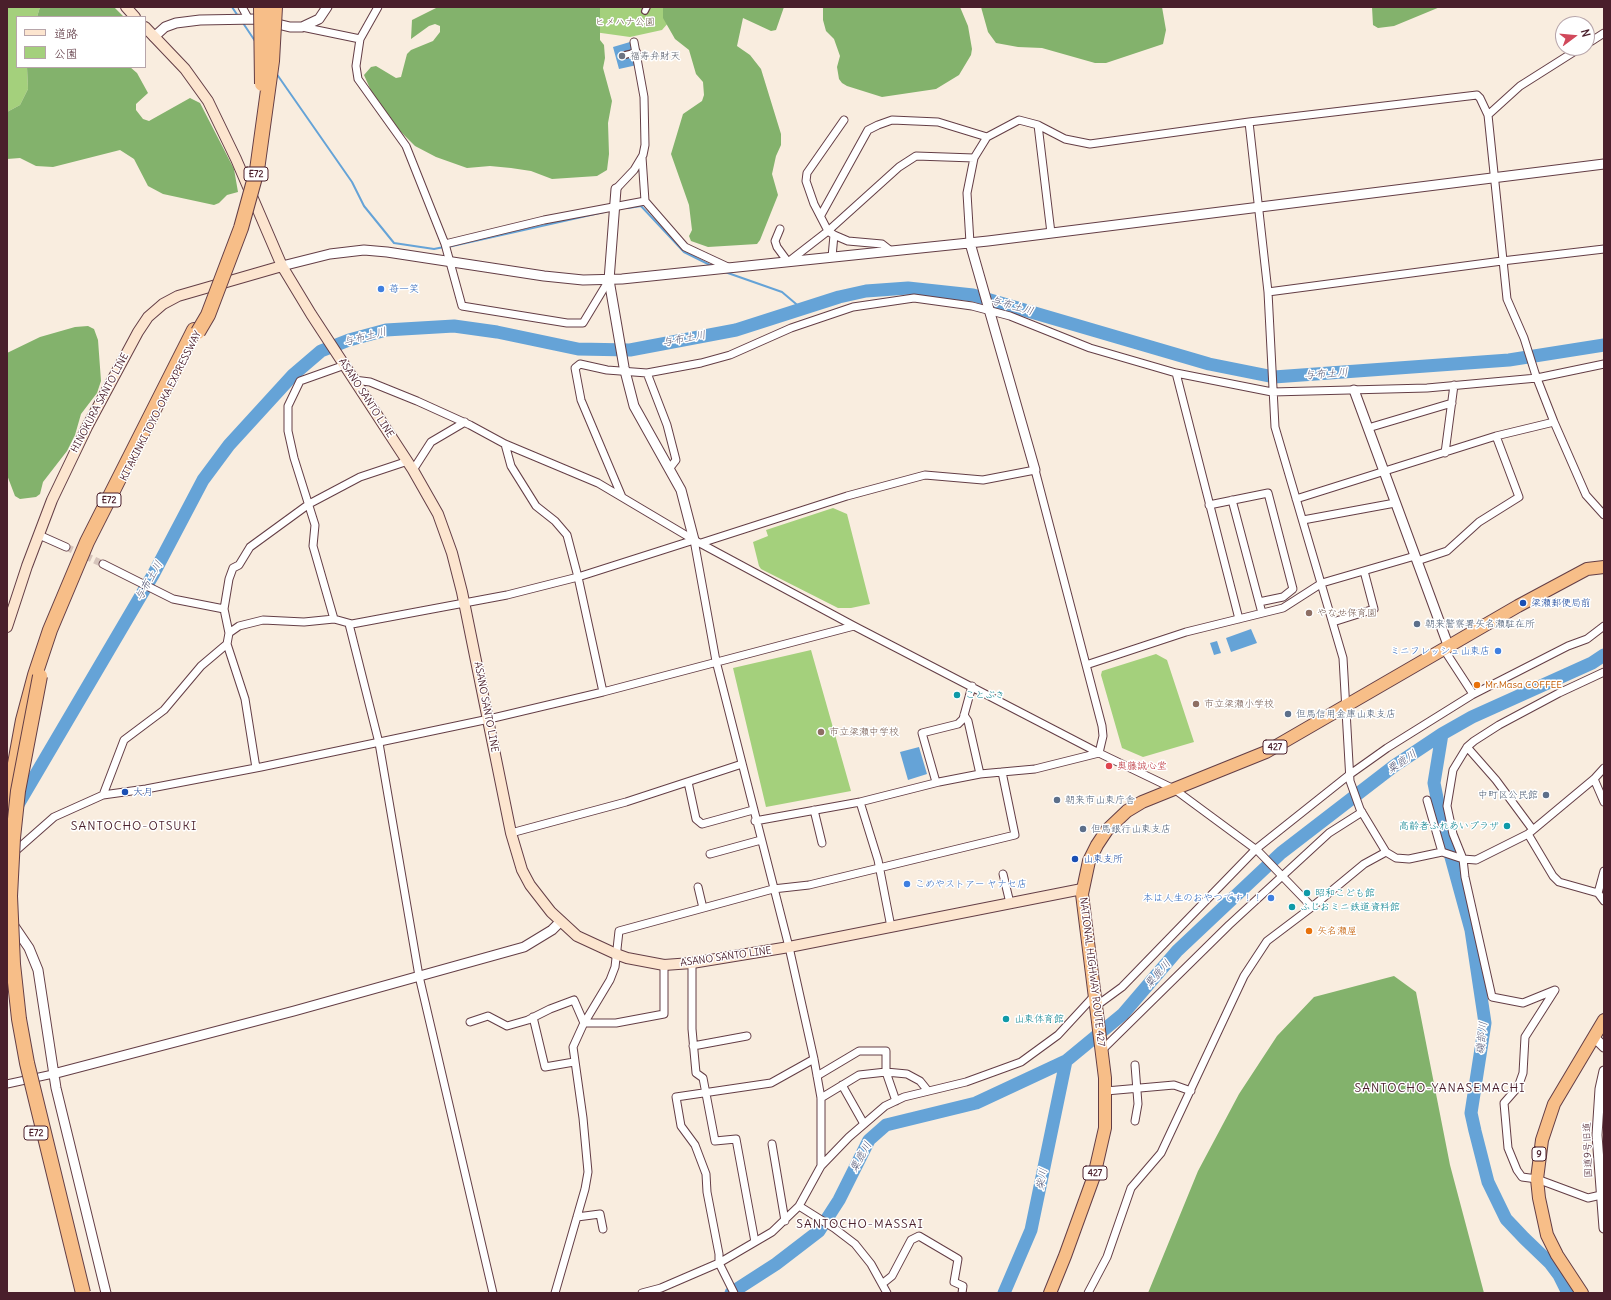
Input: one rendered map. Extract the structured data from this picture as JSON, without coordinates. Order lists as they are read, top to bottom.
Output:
{
  "streets": {
    "highway": [
      "E72",
      "KITAKINKI TOYO-OKA EXPRESSWAY",
      "427",
      "NATIONAL HIGHWAY ROUTE 427",
      "9"
    ],
    "main road": ["ASANO SANTO LINE", "HINOKURA SANTO LINE"],
    "street": ["国道9号旧道"]
  },
  "crossings": [
    ["ASANO SANTO LINE", "HINOKURA SANTO LINE"],
    ["ASANO SANTO LINE", "NATIONAL HIGHWAY ROUTE 427"]
  ],
  "districts": ["SANTOCHO-OTSUKI", "SANTOCHO-YANASEMACHI", "SANTOCHO-MASSAI"],
  "water": [
    "与布土川",
    "粟鹿川",
    "磯部川",
    "柴川"
  ],
  "parks": ["ヒメハナ公園"],
  "places": [
    "福寿弁財天",
    "苺一笑",
    "梁瀬郵便局前",
    "やなせ保育園",
    "朝来警察署矢名瀬駐在所",
    "ミニフレッシュ山東店",
    "Mr.Masa COFFEE",
    "ことぶき",
    "市立梁瀬小学校",
    "但馬信用金庫山東支店",
    "市立梁瀬中学校",
    "奥藤誠心堂",
    "大月",
    "中町区公民館",
    "朝来市山東庁舎",
    "高齢者ふれあいプラザ",
    "但馬銀行山東支店",
    "山東支所",
    "こめやストアー ヤナセ店",
    "昭和こども館",
    "本は人生のおやつです！！",
    "ふじおミニ鉄道資料館",
    "矢名瀬屋",
    "山東体育館"
  ],
  "legend": ["道路", "公園"],
  "north": "right"
}
